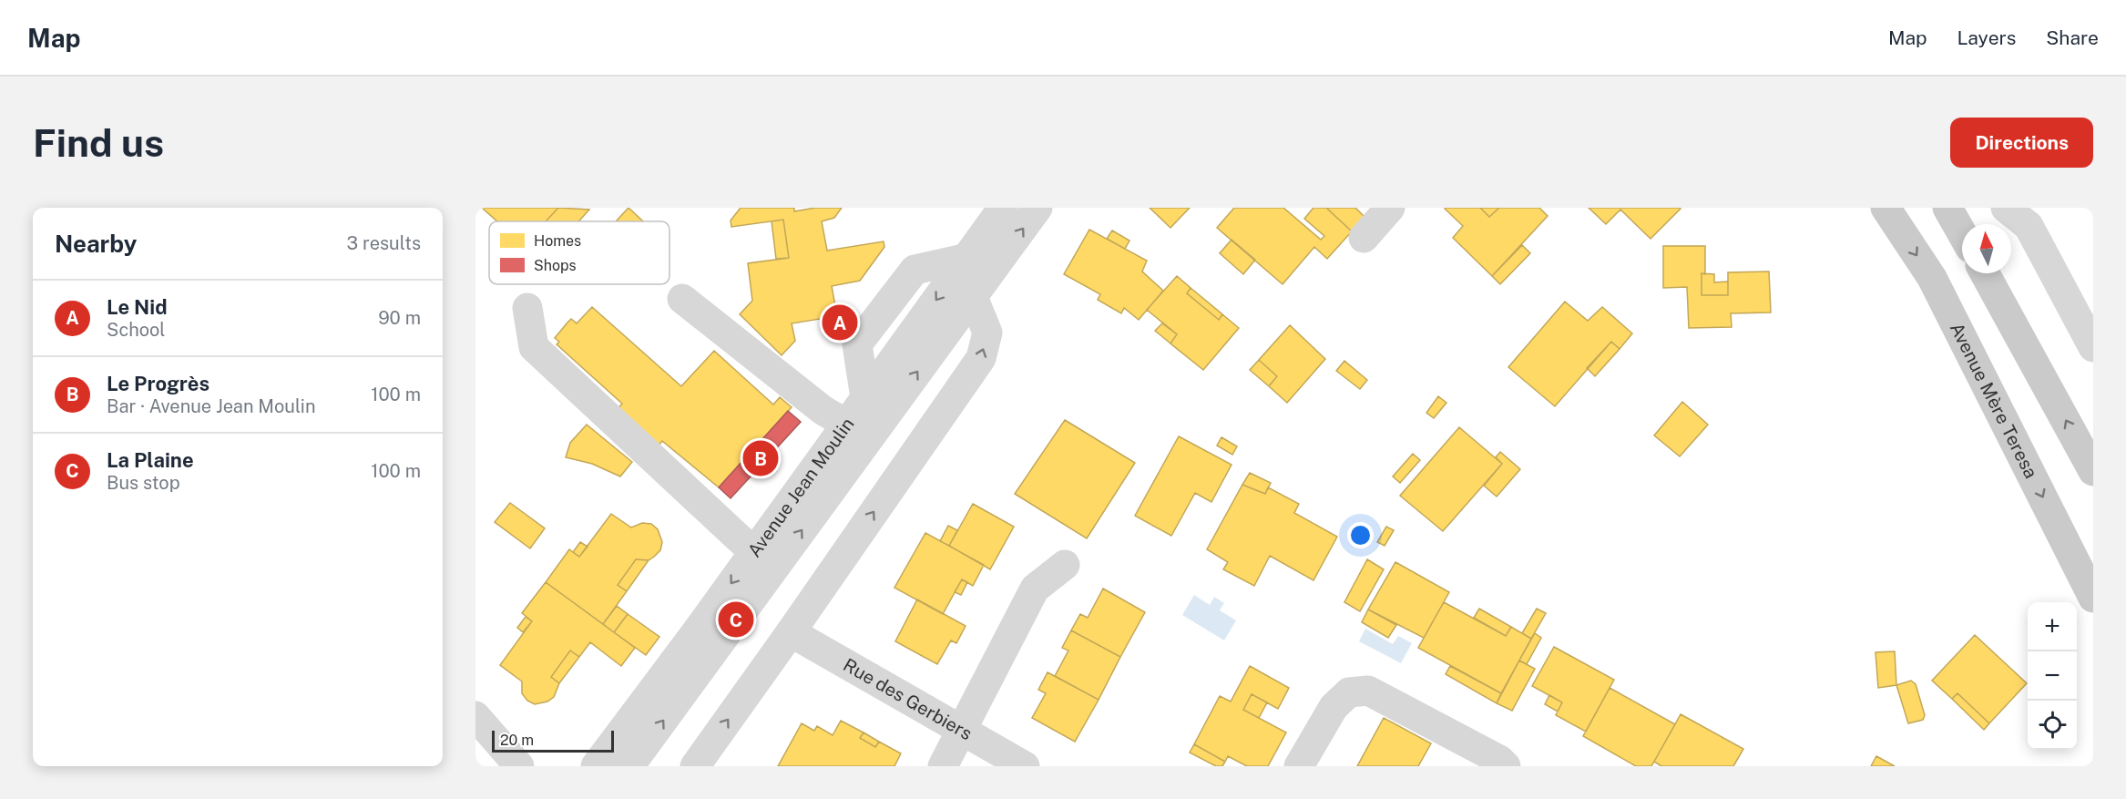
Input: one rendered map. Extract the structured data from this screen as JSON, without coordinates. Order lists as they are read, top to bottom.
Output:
{
  "streets": {
    "main road": ["Avenue Mère Teresa"],
    "street": ["Avenue Jean Moulin", "Rue des Gerbiers"]
  },
  "legend": ["Homes", "Shops"],
  "scale_bar": "20 m",
  "north": "top",
  "page": {
    "header": "Map",
    "nav": ["Map", "Layers", "Share"],
    "buttons": "Directions",
    "title": "Find us",
    "heading": ["Nearby", "3 results"],
    "list": [
      {
        "mark": "A",
        "name": "Le Nid",
        "note": "School",
        "value": "90 m"
      },
      {
        "mark": "B",
        "name": "Le Progrès",
        "note": "Bar · Avenue Jean Moulin",
        "value": "100 m"
      },
      {
        "mark": "C",
        "name": "La Plaine",
        "note": "Bus stop",
        "value": "100 m"
      }
    ],
    "pins": ["A", "B", "C"],
    "map_buttons": ["+", "−"],
    "scale": "20 m"
  }
}
